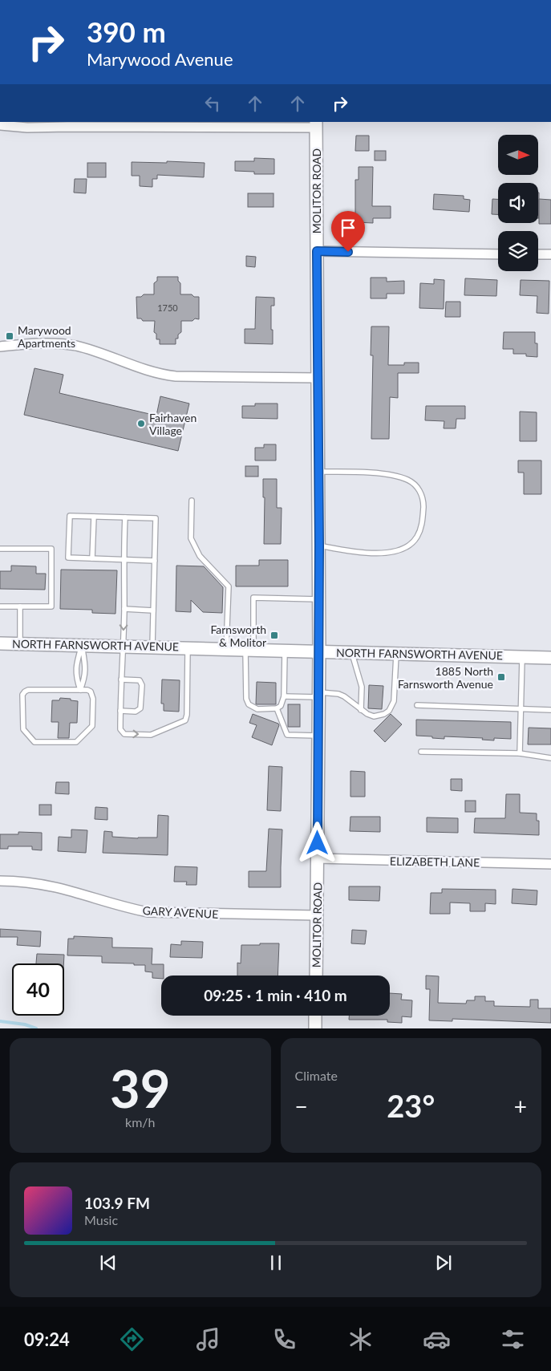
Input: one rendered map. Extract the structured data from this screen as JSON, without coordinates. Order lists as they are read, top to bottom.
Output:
{
  "streets": {
    "street": [
      "MOLITOR ROAD",
      "NORTH FARNSWORTH AVENUE",
      "ELIZABETH LANE",
      "GARY AVENUE"
    ]
  },
  "crossings": [
    ["MOLITOR ROAD", "NORTH FARNSWORTH AVENUE"],
    ["MOLITOR ROAD", "ELIZABETH LANE"],
    ["MOLITOR ROAD", "GARY AVENUE"]
  ],
  "places": {
    "transit": ["Marywood Apartments", "Farnsworth & Molitor", "1885 North Farnsworth Avenue"],
    "other": ["Fairhaven Village"]
  },
  "house_numbers": ["1750"],
  "north": "right",
  "page": {
    "turn": ["390 m", "Marywood Avenue"],
    "limit": "40",
    "trip": "09:25 · 1 min · 410 m",
    "tile": [
      ["39", "km/h"],
      "Climate"
    ],
    "heat": ["−", "23°", "+"],
    "song": ["103.9 FM", "Music"],
    "tabs": "09:24"
  }
}
